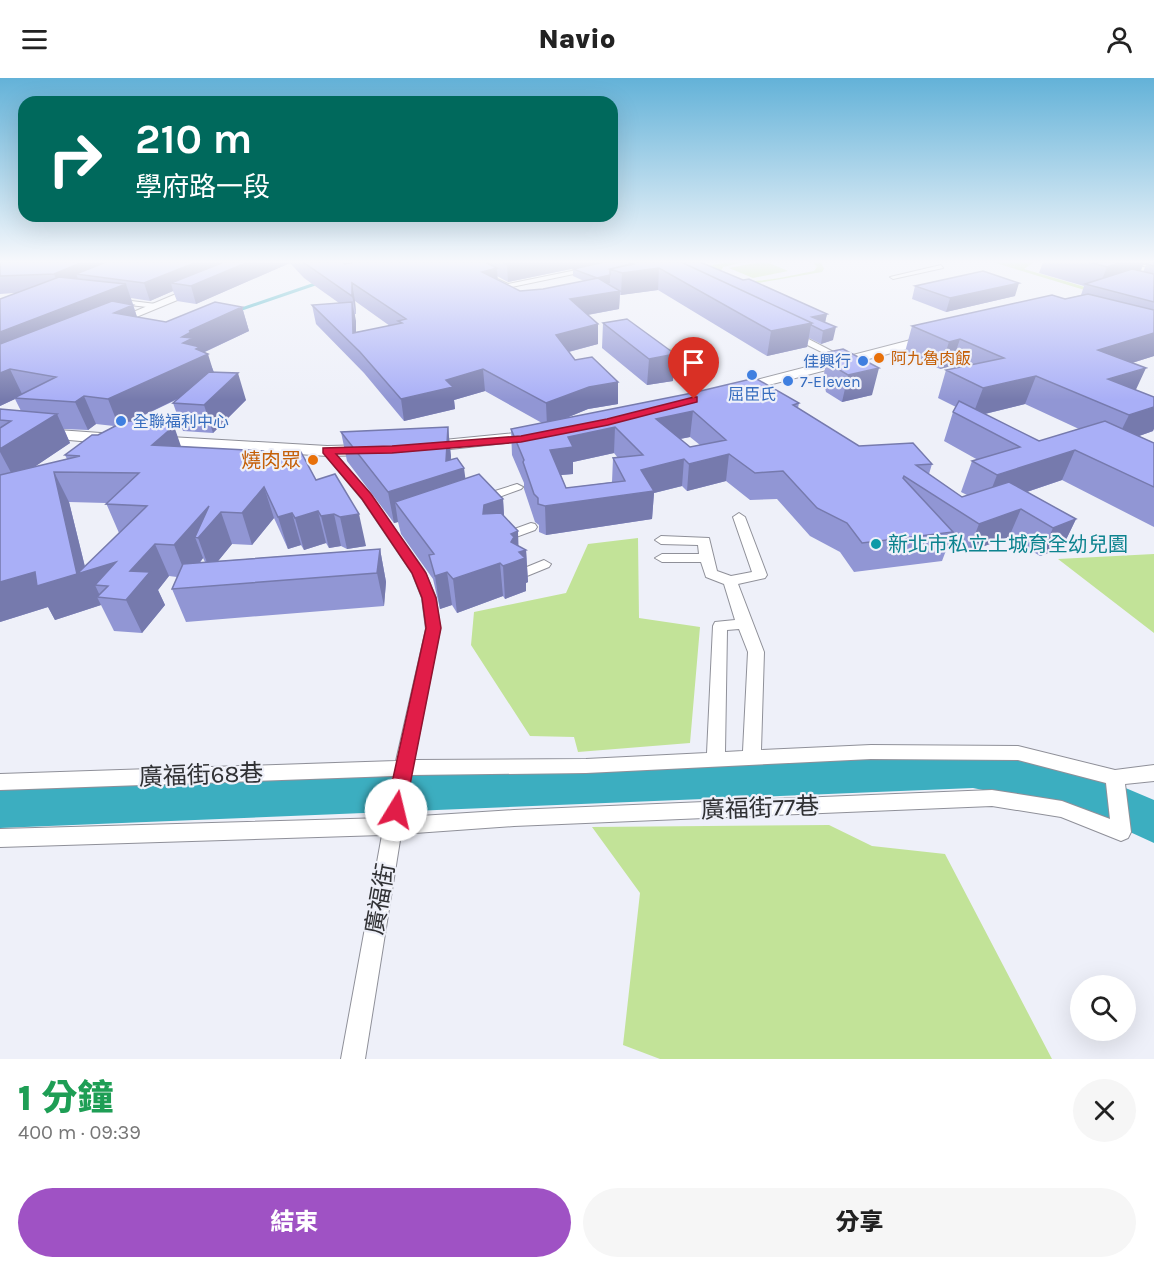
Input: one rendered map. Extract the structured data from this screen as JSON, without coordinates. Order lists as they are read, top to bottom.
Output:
{
  "streets": {
    "street": ["廣福街68巷", "廣福街77巷", "廣福街"]
  },
  "crossings": [
    ["廣福街68巷", "廣福街"],
    ["廣福街77巷", "廣福街"]
  ],
  "places": [
    "阿九魯肉飯",
    "佳興行",
    "屈臣氏",
    "7-Eleven",
    "全聯福利中心",
    "燒肉眾",
    "新北市私立土城育全幼兒園"
  ],
  "page": {
    "header": "Navio",
    "turn": ["210 m", "學府路一段"],
    "heading": ["1 分鐘", "400 m · 09:39"],
    "buttons": ["結束", "分享"]
  }
}
